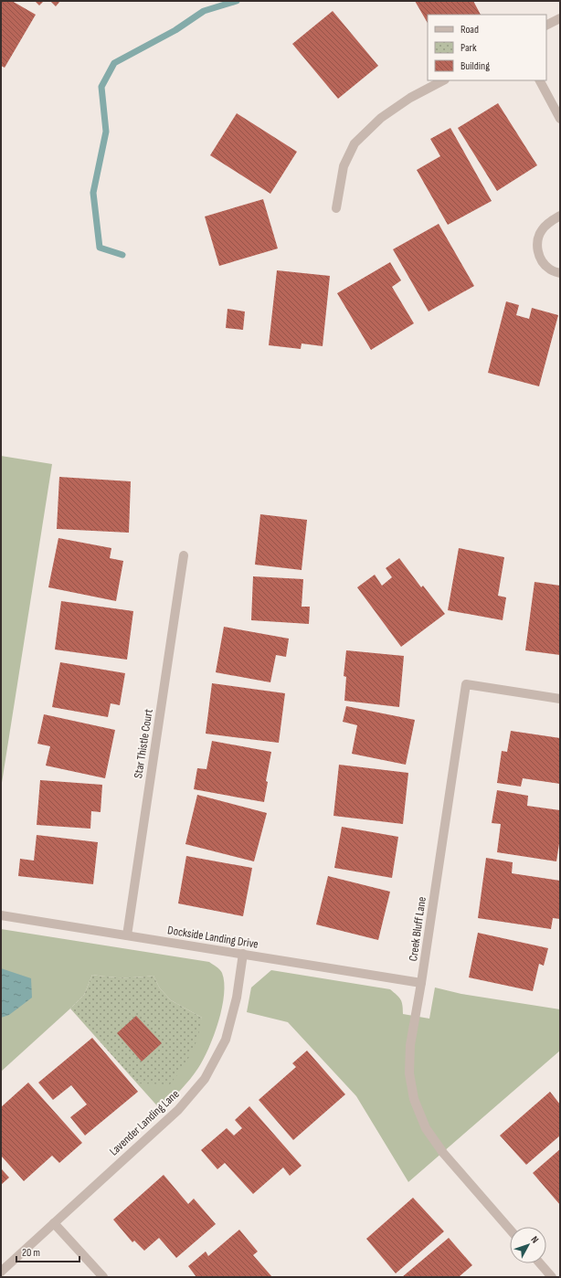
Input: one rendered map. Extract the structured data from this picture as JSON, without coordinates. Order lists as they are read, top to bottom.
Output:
{
  "streets": {
    "street": [
      "Star Thistle Court",
      "Creek Bluff Lane",
      "Dockside Landing Drive",
      "Lavender Landing Lane"
    ]
  },
  "crossings": [
    ["Star Thistle Court", "Dockside Landing Drive"],
    ["Creek Bluff Lane", "Dockside Landing Drive"],
    ["Dockside Landing Drive", "Lavender Landing Lane"]
  ],
  "legend": ["Road", "Park", "Building"],
  "scale_bar": "20 m",
  "north": "top right"
}
